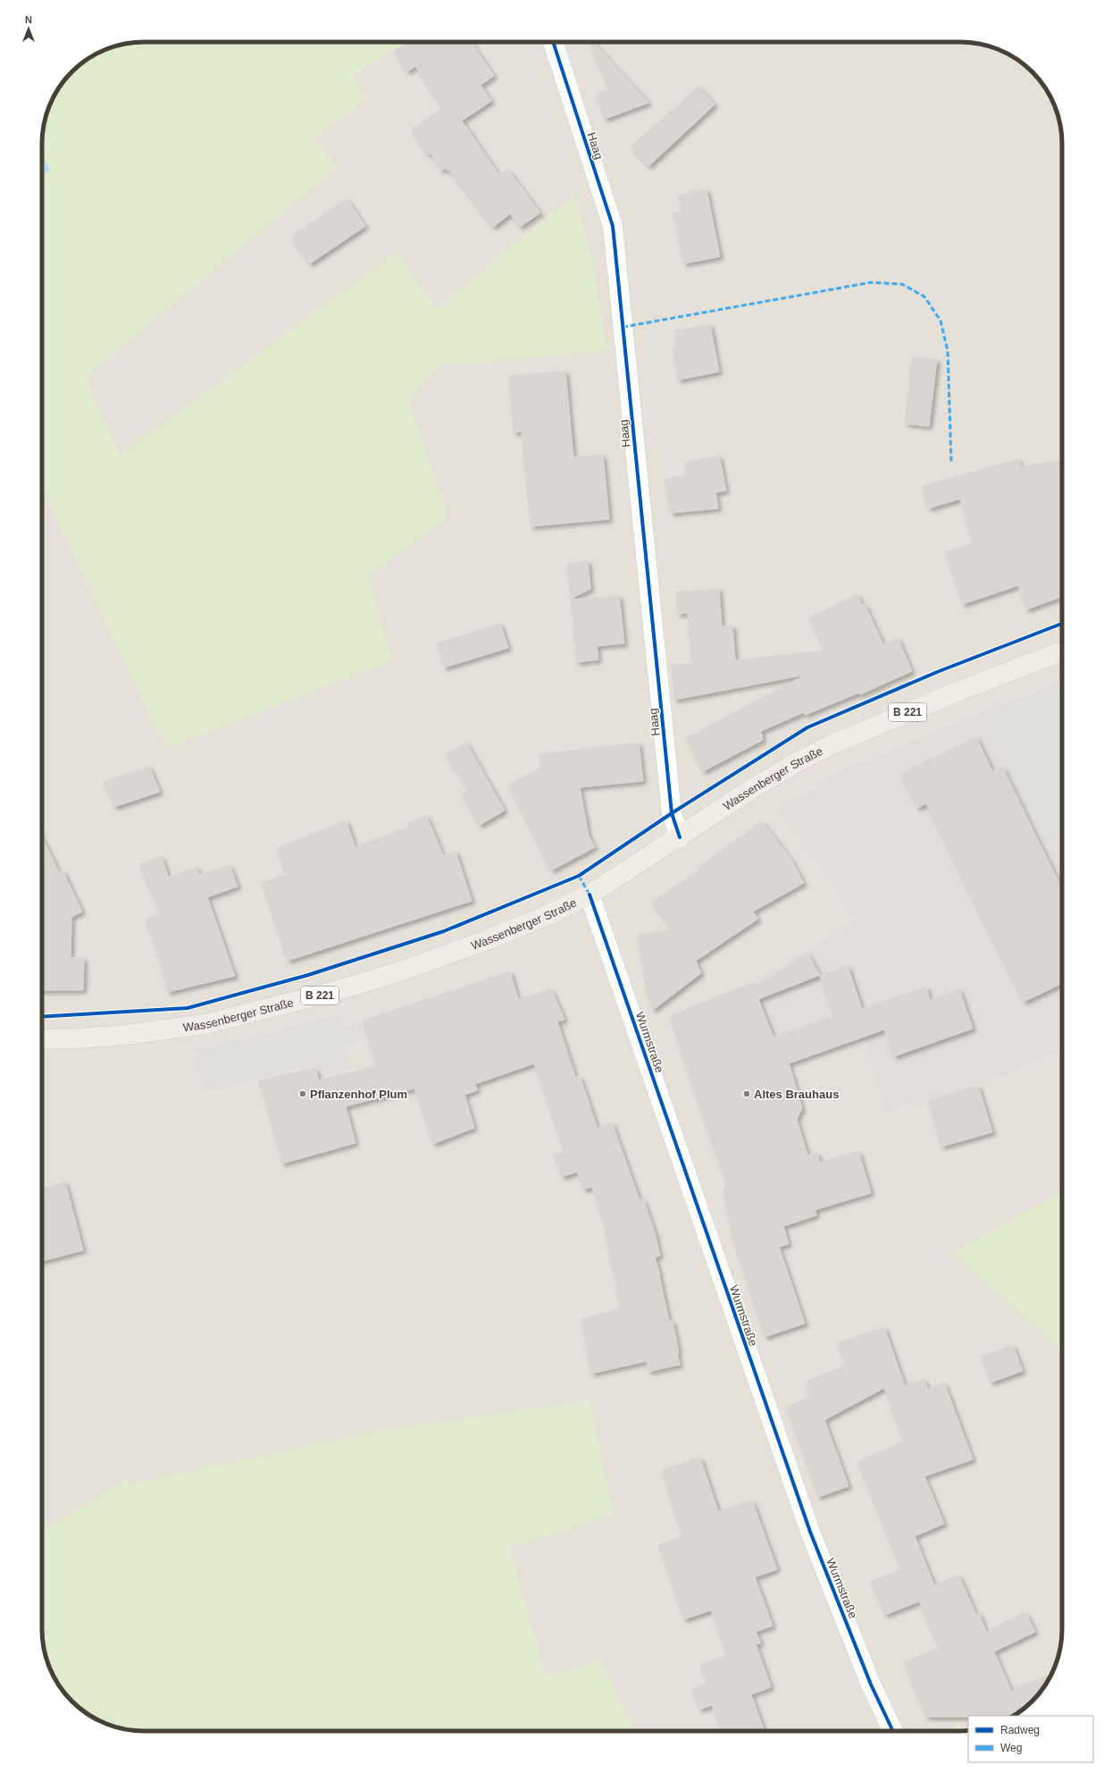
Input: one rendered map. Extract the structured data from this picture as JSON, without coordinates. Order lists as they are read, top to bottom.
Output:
{
  "streets": {
    "main road": ["B 221", "Wassenberger Straße"],
    "street": ["Haag", "Wurmstraße"]
  },
  "crossings": [
    ["Haag", "Wassenberger Straße"],
    ["Wassenberger Straße", "Wurmstraße"]
  ],
  "places": ["Pflanzenhof Plum", "Altes Brauhaus"],
  "legend": ["Radweg", "Weg"],
  "north": "top"
}
